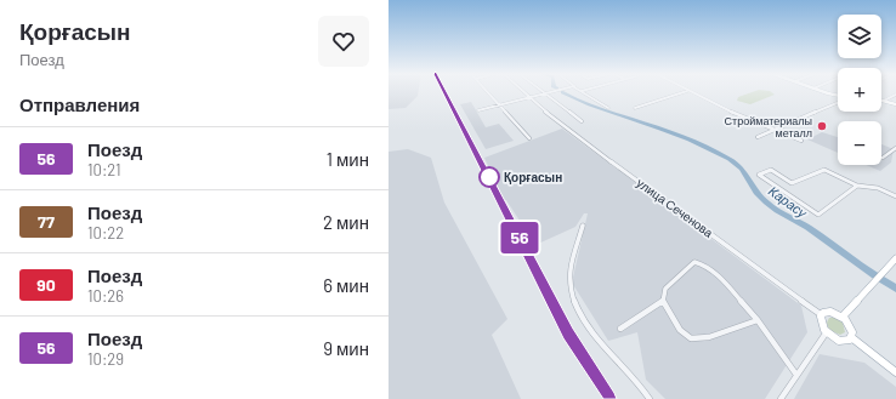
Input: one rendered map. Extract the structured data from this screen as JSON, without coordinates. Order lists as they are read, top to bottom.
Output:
{
  "streets": {
    "street": ["улица Сеченова"]
  },
  "water": ["Карасу"],
  "places": ["Стройматериалы металл", "Қорғасын"],
  "page": {
    "heading": [
      ["Қорғасын", "Поезд"],
      "Отправления"
    ],
    "on_map": "56",
    "map_buttons": ["+", "−"],
    "list": [
      {
        "mark": "56",
        "name": "Поезд",
        "note": "10:21",
        "value": "1 мин"
      },
      {
        "mark": "77",
        "name": "Поезд",
        "note": "10:22",
        "value": "2 мин"
      },
      {
        "mark": "90",
        "name": "Поезд",
        "note": "10:26",
        "value": "6 мин"
      },
      {
        "mark": "56",
        "name": "Поезд",
        "note": "10:29",
        "value": "9 мин"
      }
    ]
  }
}
